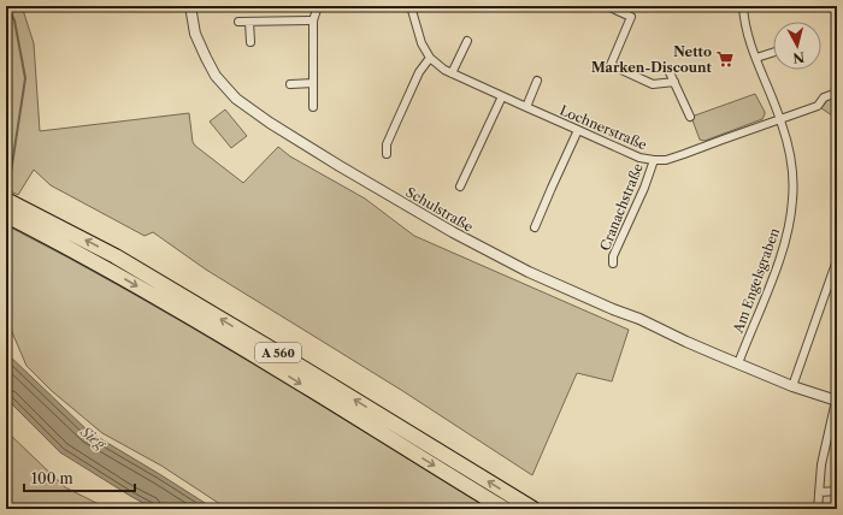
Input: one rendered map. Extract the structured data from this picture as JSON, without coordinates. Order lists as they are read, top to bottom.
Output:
{
  "streets": {
    "highway": ["A 560"],
    "street": [
      "Lochnerstraße",
      "Cranachstraße",
      "Schulstraße",
      "Am Engelsgraben"
    ]
  },
  "crossings": [
    ["Lochnerstraße", "Cranachstraße"],
    ["Lochnerstraße", "Am Engelsgraben"],
    ["Schulstraße", "Am Engelsgraben"]
  ],
  "water": ["Sieg"],
  "places": {
    "supermarket": ["Netto Marken-Discount"]
  },
  "scale_bar": "100 m",
  "north": "bottom"
}
